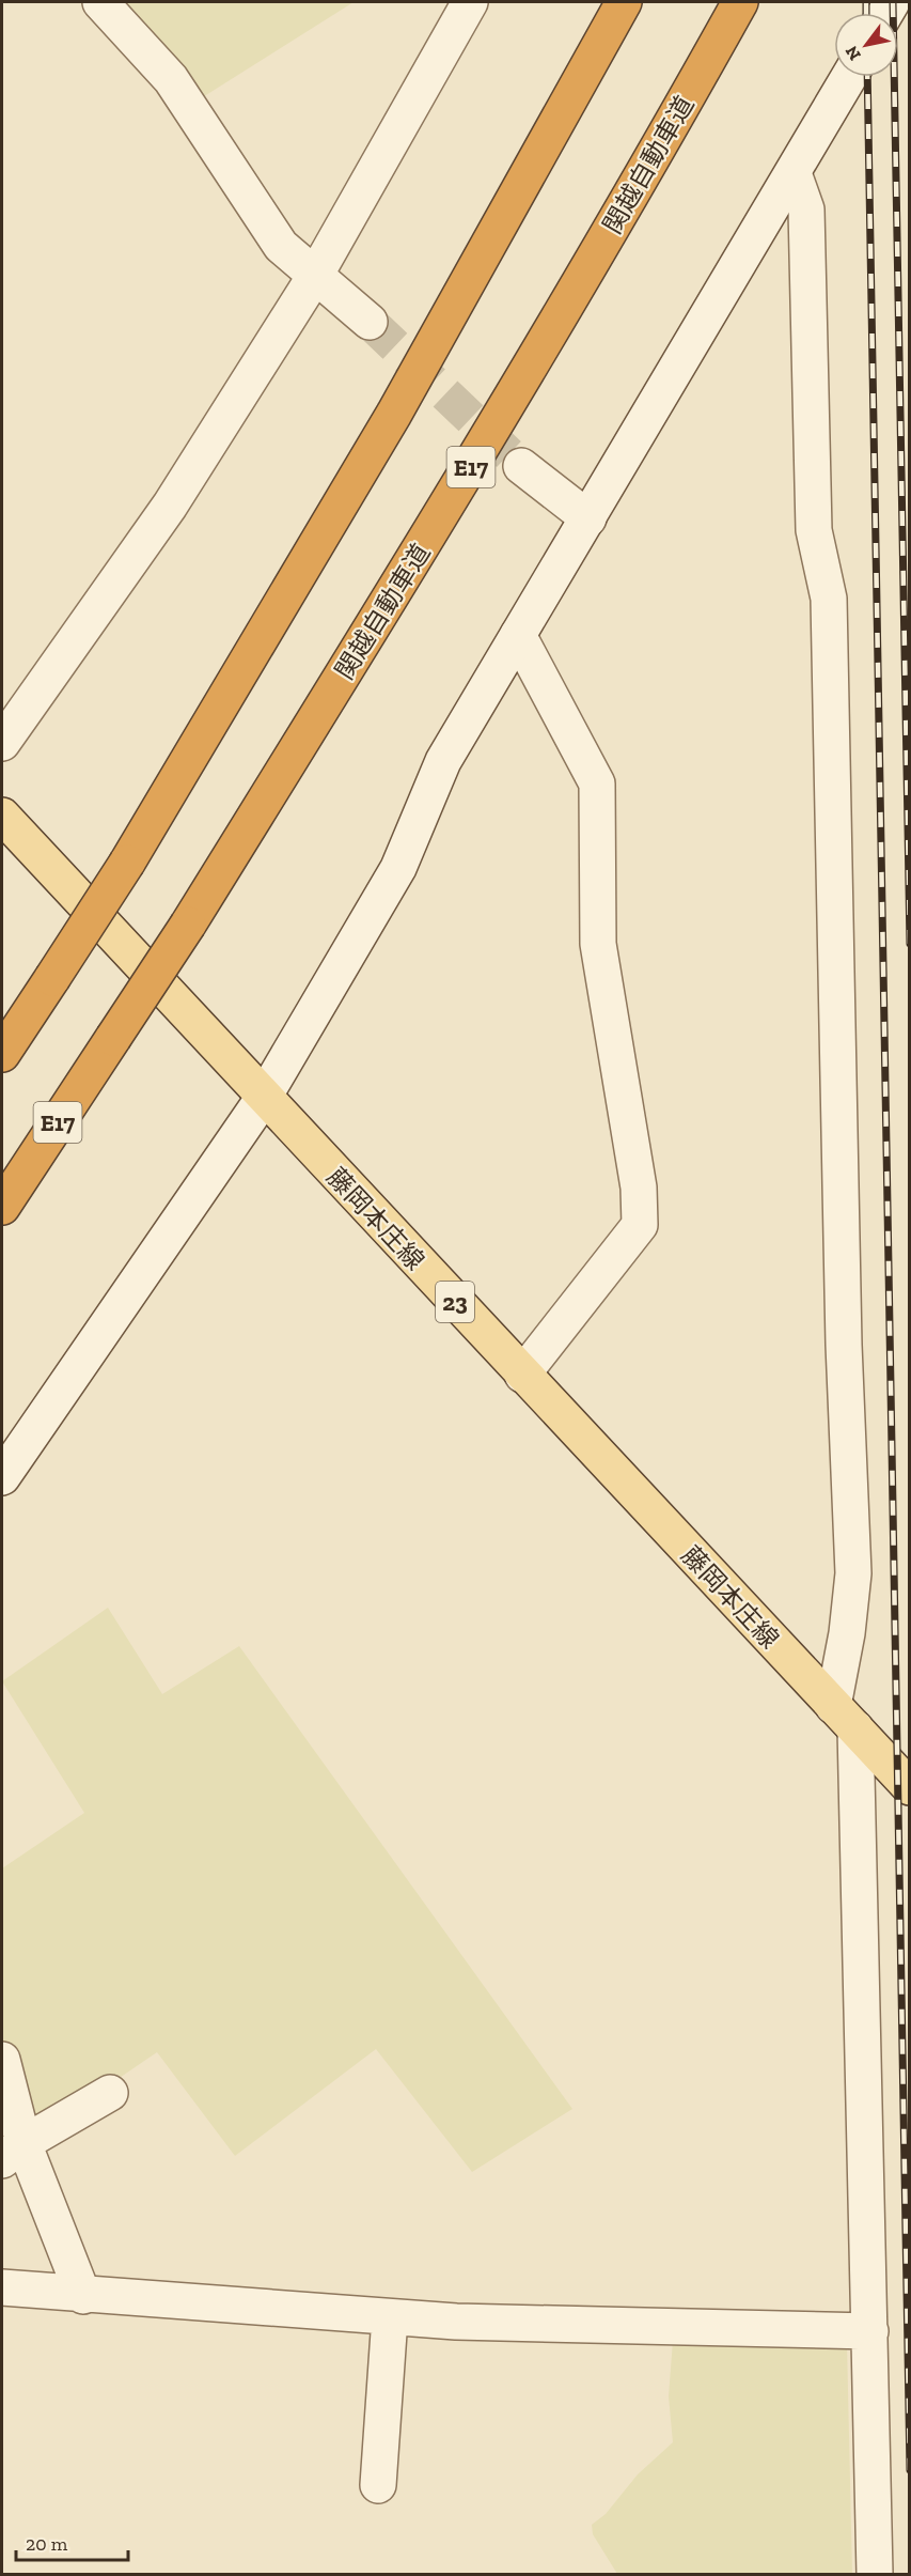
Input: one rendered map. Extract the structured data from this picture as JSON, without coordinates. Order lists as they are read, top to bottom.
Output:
{
  "streets": {
    "highway": ["関越自動車道", "E17"],
    "main road": ["藤岡本庄線", "23"]
  },
  "scale_bar": "20 m",
  "north": "bottom left"
}
